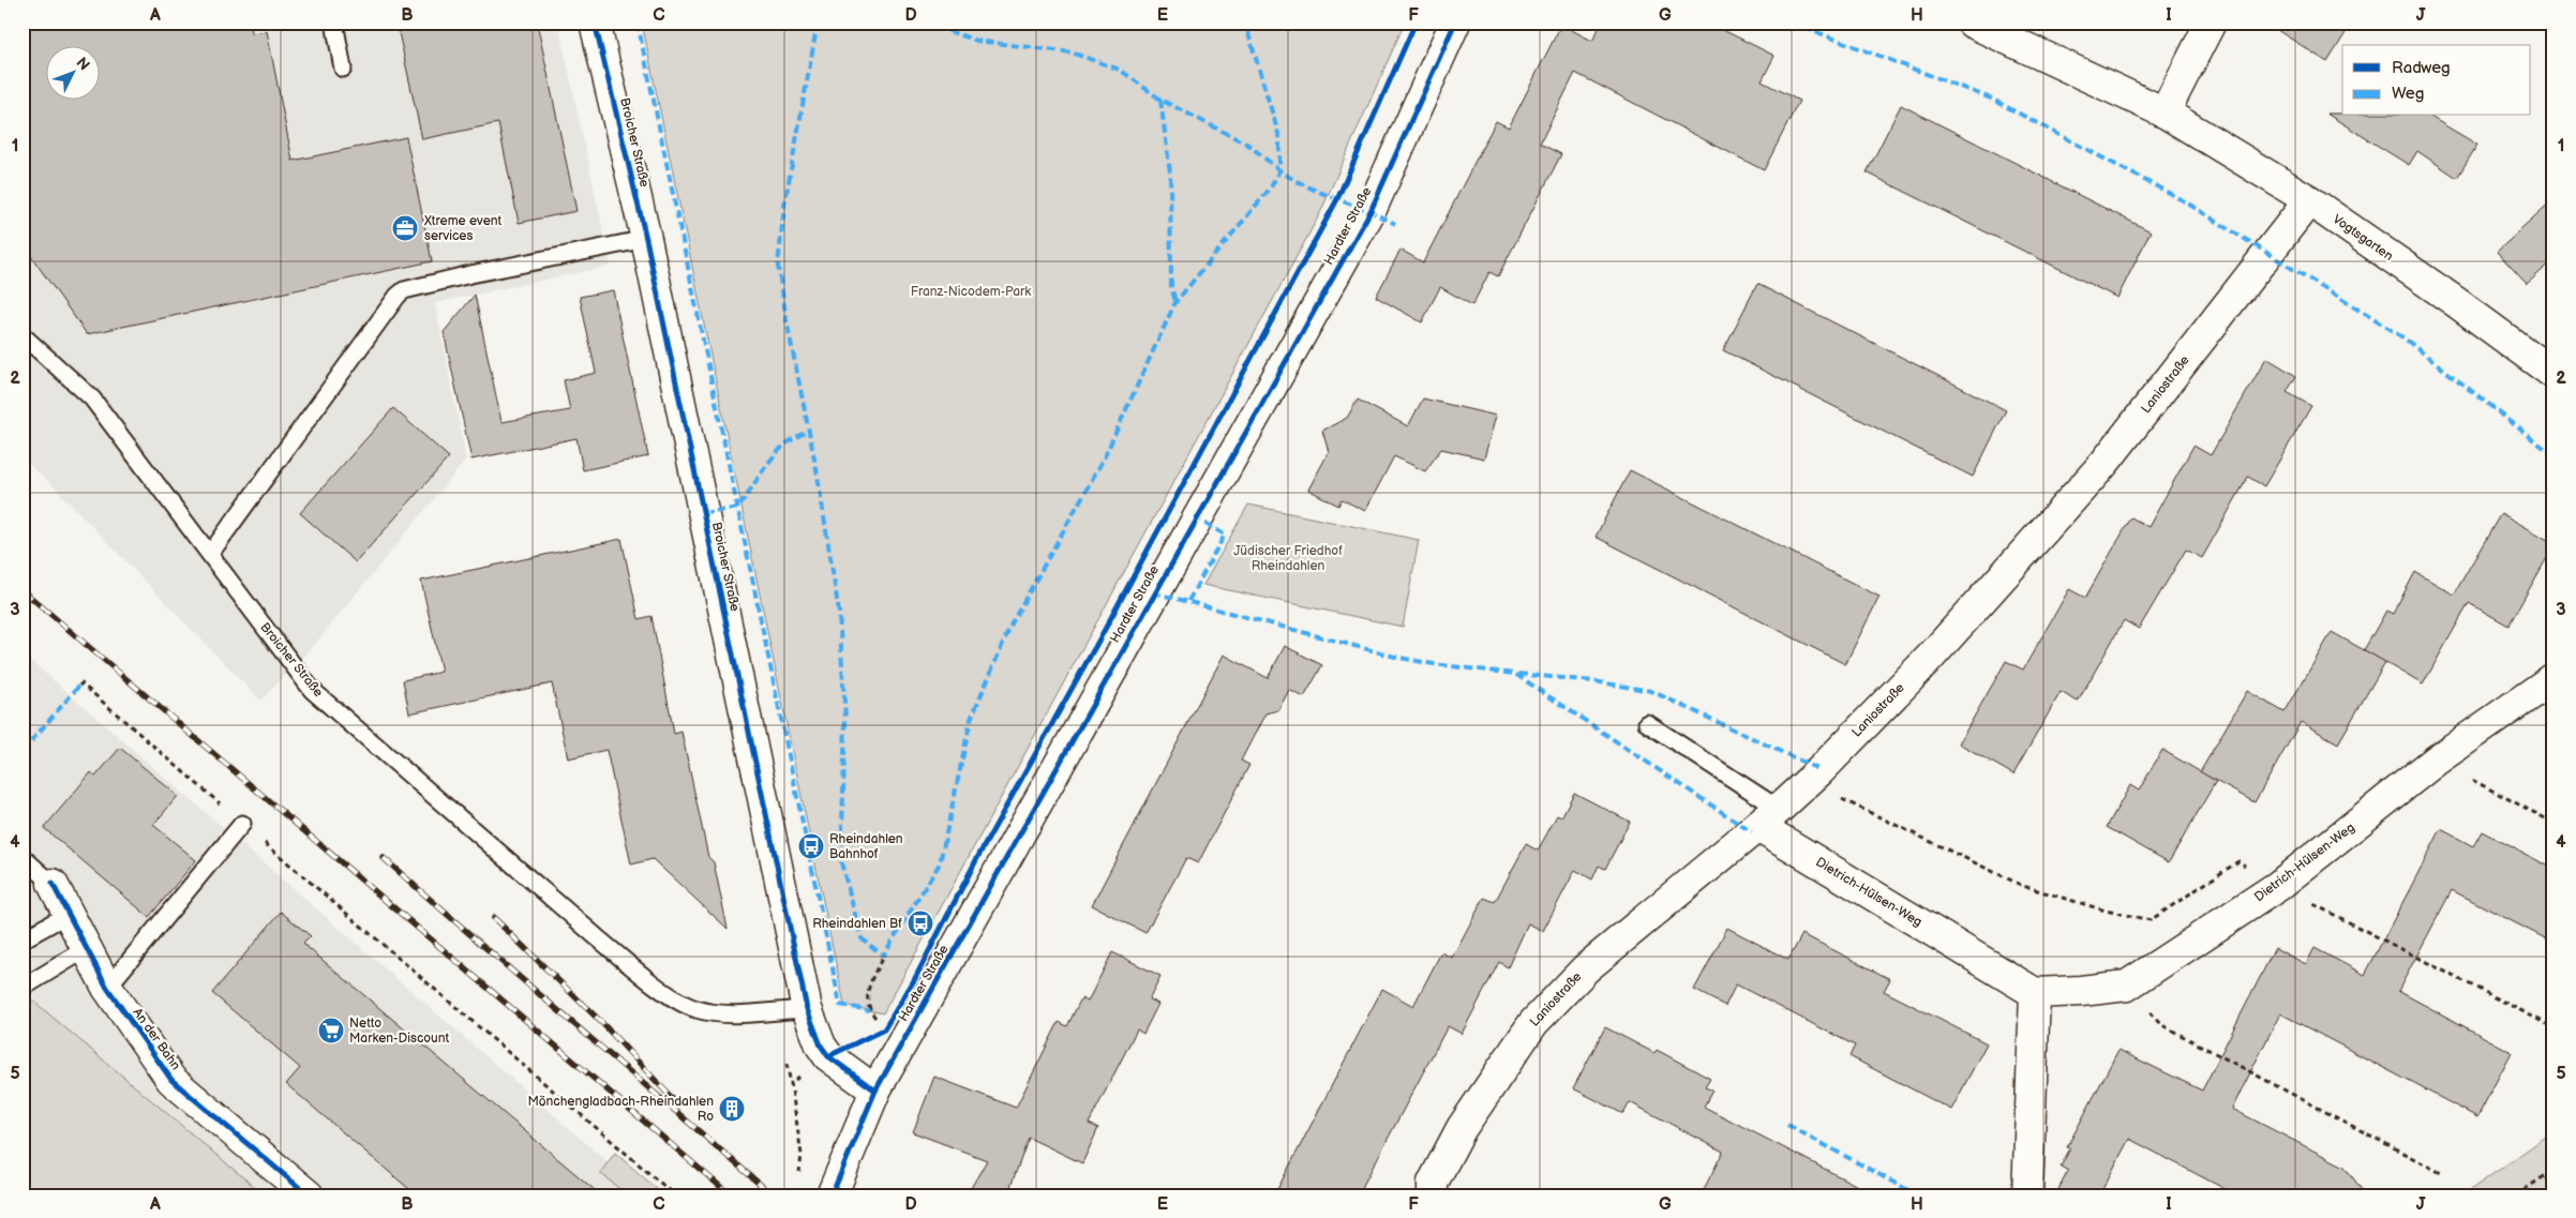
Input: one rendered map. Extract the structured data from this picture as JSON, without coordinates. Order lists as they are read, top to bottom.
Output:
{
  "streets": {
    "street": [
      "Broicher Straße",
      "Hardter Straße",
      "Vogtsgarten",
      "Laniostraße",
      "Dietrich-Hülsen-Weg",
      "An der Bahn"
    ]
  },
  "crossings": [
    ["Broicher Straße", "Hardter Straße"],
    ["Vogtsgarten", "Laniostraße"],
    ["Laniostraße", "Dietrich-Hülsen-Weg"]
  ],
  "parks": ["Franz-Nicodem-Park", "Jüdischer Friedhof Rheindahlen"],
  "places": {
    "office": ["Xtreme event services"],
    "bus stop": ["Rheindahlen Bahnhof", "Rheindahlen Bf"],
    "supermarket": ["Netto Marken-Discount"],
    "building": ["Mönchengladbach-Rheindahlen Ro"]
  },
  "legend": ["Radweg", "Weg"],
  "north": "top right",
  "grid": {
    "columns": [
      "A",
      "B",
      "C",
      "D",
      "E",
      "F",
      "G",
      "H",
      "I",
      "J"
    ],
    "rows": [
      "1",
      "2",
      "3",
      "4",
      "5"
    ]
  }
}
